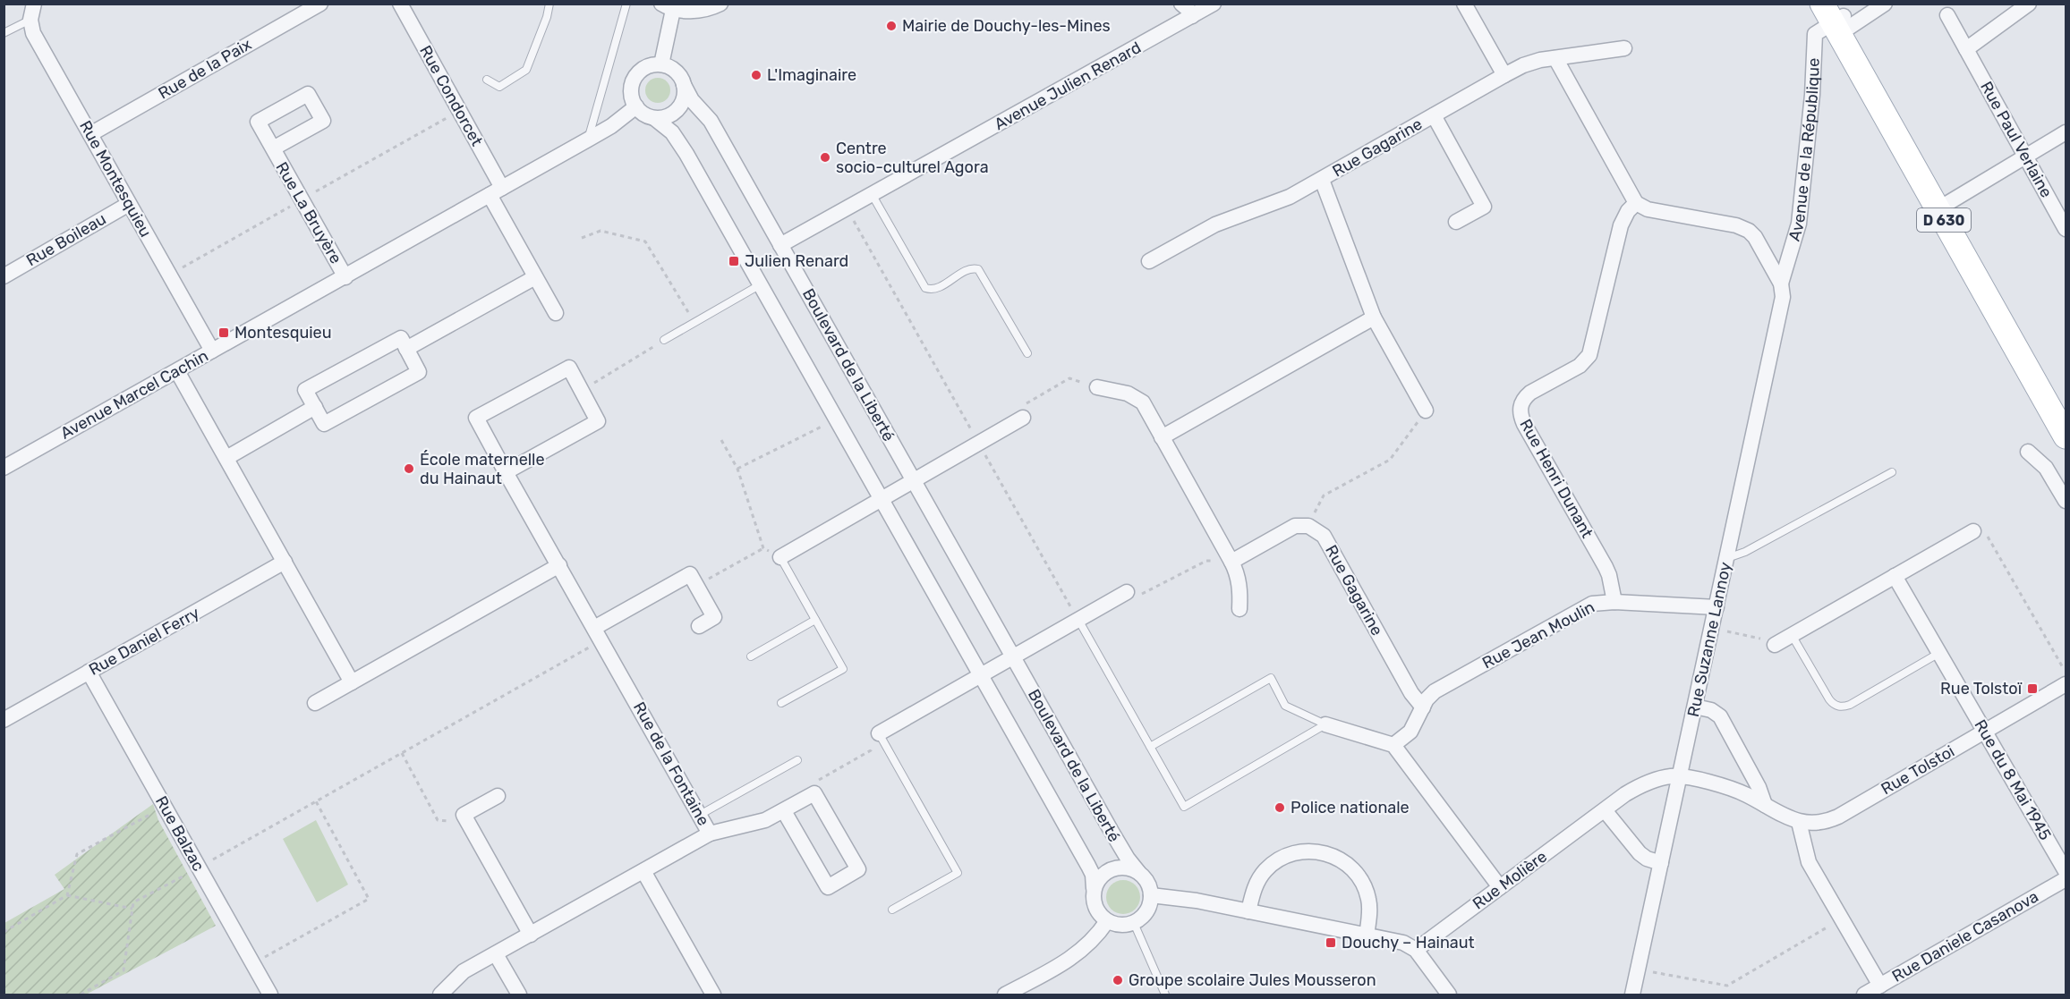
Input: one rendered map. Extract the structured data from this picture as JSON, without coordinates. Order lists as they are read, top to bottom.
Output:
{
  "streets": {
    "main road": ["D 630"],
    "street": [
      "Rue de la Paix",
      "Avenue Julien Renard",
      "Rue Condorcet",
      "Rue Paul Verlaine",
      "Rue Gagarine",
      "Avenue de la République",
      "Rue Montesquieu",
      "Rue La Bruyère",
      "Rue Boileau",
      "Boulevard de la Liberté",
      "Avenue Marcel Cachin",
      "Rue Henri Dunant",
      "Rue Jean Moulin",
      "Rue Suzanne Lannoy",
      "Rue Daniel Ferry",
      "Rue de la Fontaine",
      "Rue Tolstoi",
      "Rue du 8 Mai 1945",
      "Rue Balzac",
      "Rue Molière",
      "Rue Daniele Casanova"
    ]
  },
  "crossings": [
    ["Rue de la Paix", "Rue Montesquieu"],
    ["Avenue Julien Renard", "Boulevard de la Liberté"],
    ["Rue Condorcet", "Avenue Marcel Cachin"],
    ["Rue Gagarine", "Rue Jean Moulin"],
    ["Avenue de la République", "D 630"],
    ["Avenue de la République", "Rue Suzanne Lannoy"],
    ["Rue Montesquieu", "Rue Boileau"],
    ["Rue Montesquieu", "Avenue Marcel Cachin"],
    ["Rue La Bruyère", "Avenue Marcel Cachin"],
    ["Boulevard de la Liberté", "Avenue Marcel Cachin"],
    ["Rue Henri Dunant", "Rue Jean Moulin"],
    ["Rue Jean Moulin", "Rue Suzanne Lannoy"],
    ["Rue Suzanne Lannoy", "Rue Tolstoi"],
    ["Rue Suzanne Lannoy", "Rue Molière"],
    ["Rue Daniel Ferry", "Rue Balzac"],
    ["Rue Tolstoi", "Rue du 8 Mai 1945"],
    ["Rue Tolstoi", "Rue Molière"]
  ],
  "places": {
    "other": [
      "Mairie de Douchy-les-Mines",
      "L'Imaginaire",
      "Centre socio-culturel Agora",
      "École maternelle du Hainaut",
      "Police nationale",
      "Groupe scolaire Jules Mousseron"
    ],
    "transit": [
      "Julien Renard",
      "Montesquieu",
      "Rue Tolstoï",
      "Douchy – Hainaut"
    ]
  }
}
